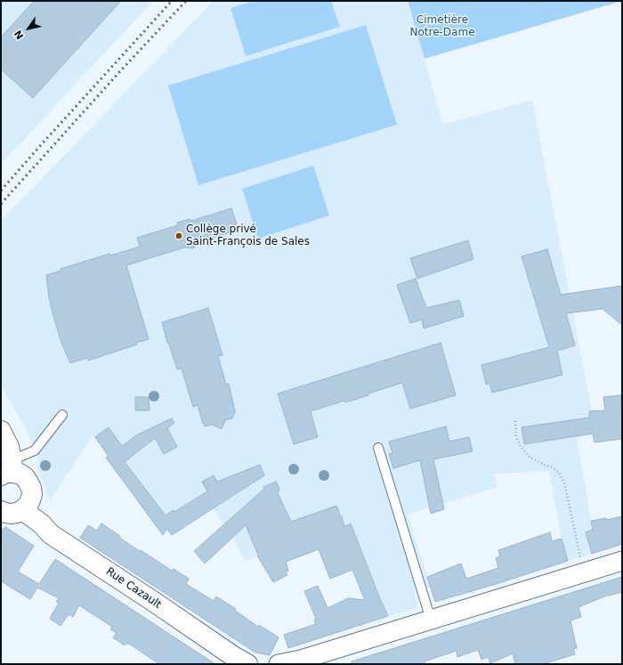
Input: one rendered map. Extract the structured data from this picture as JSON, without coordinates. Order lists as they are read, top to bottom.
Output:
{
  "streets": {
    "street": ["Rue Cazault"]
  },
  "parks": ["Cimetière Notre-Dame"],
  "places": ["Collège privé Saint-François de Sales"],
  "north": "bottom left"
}
